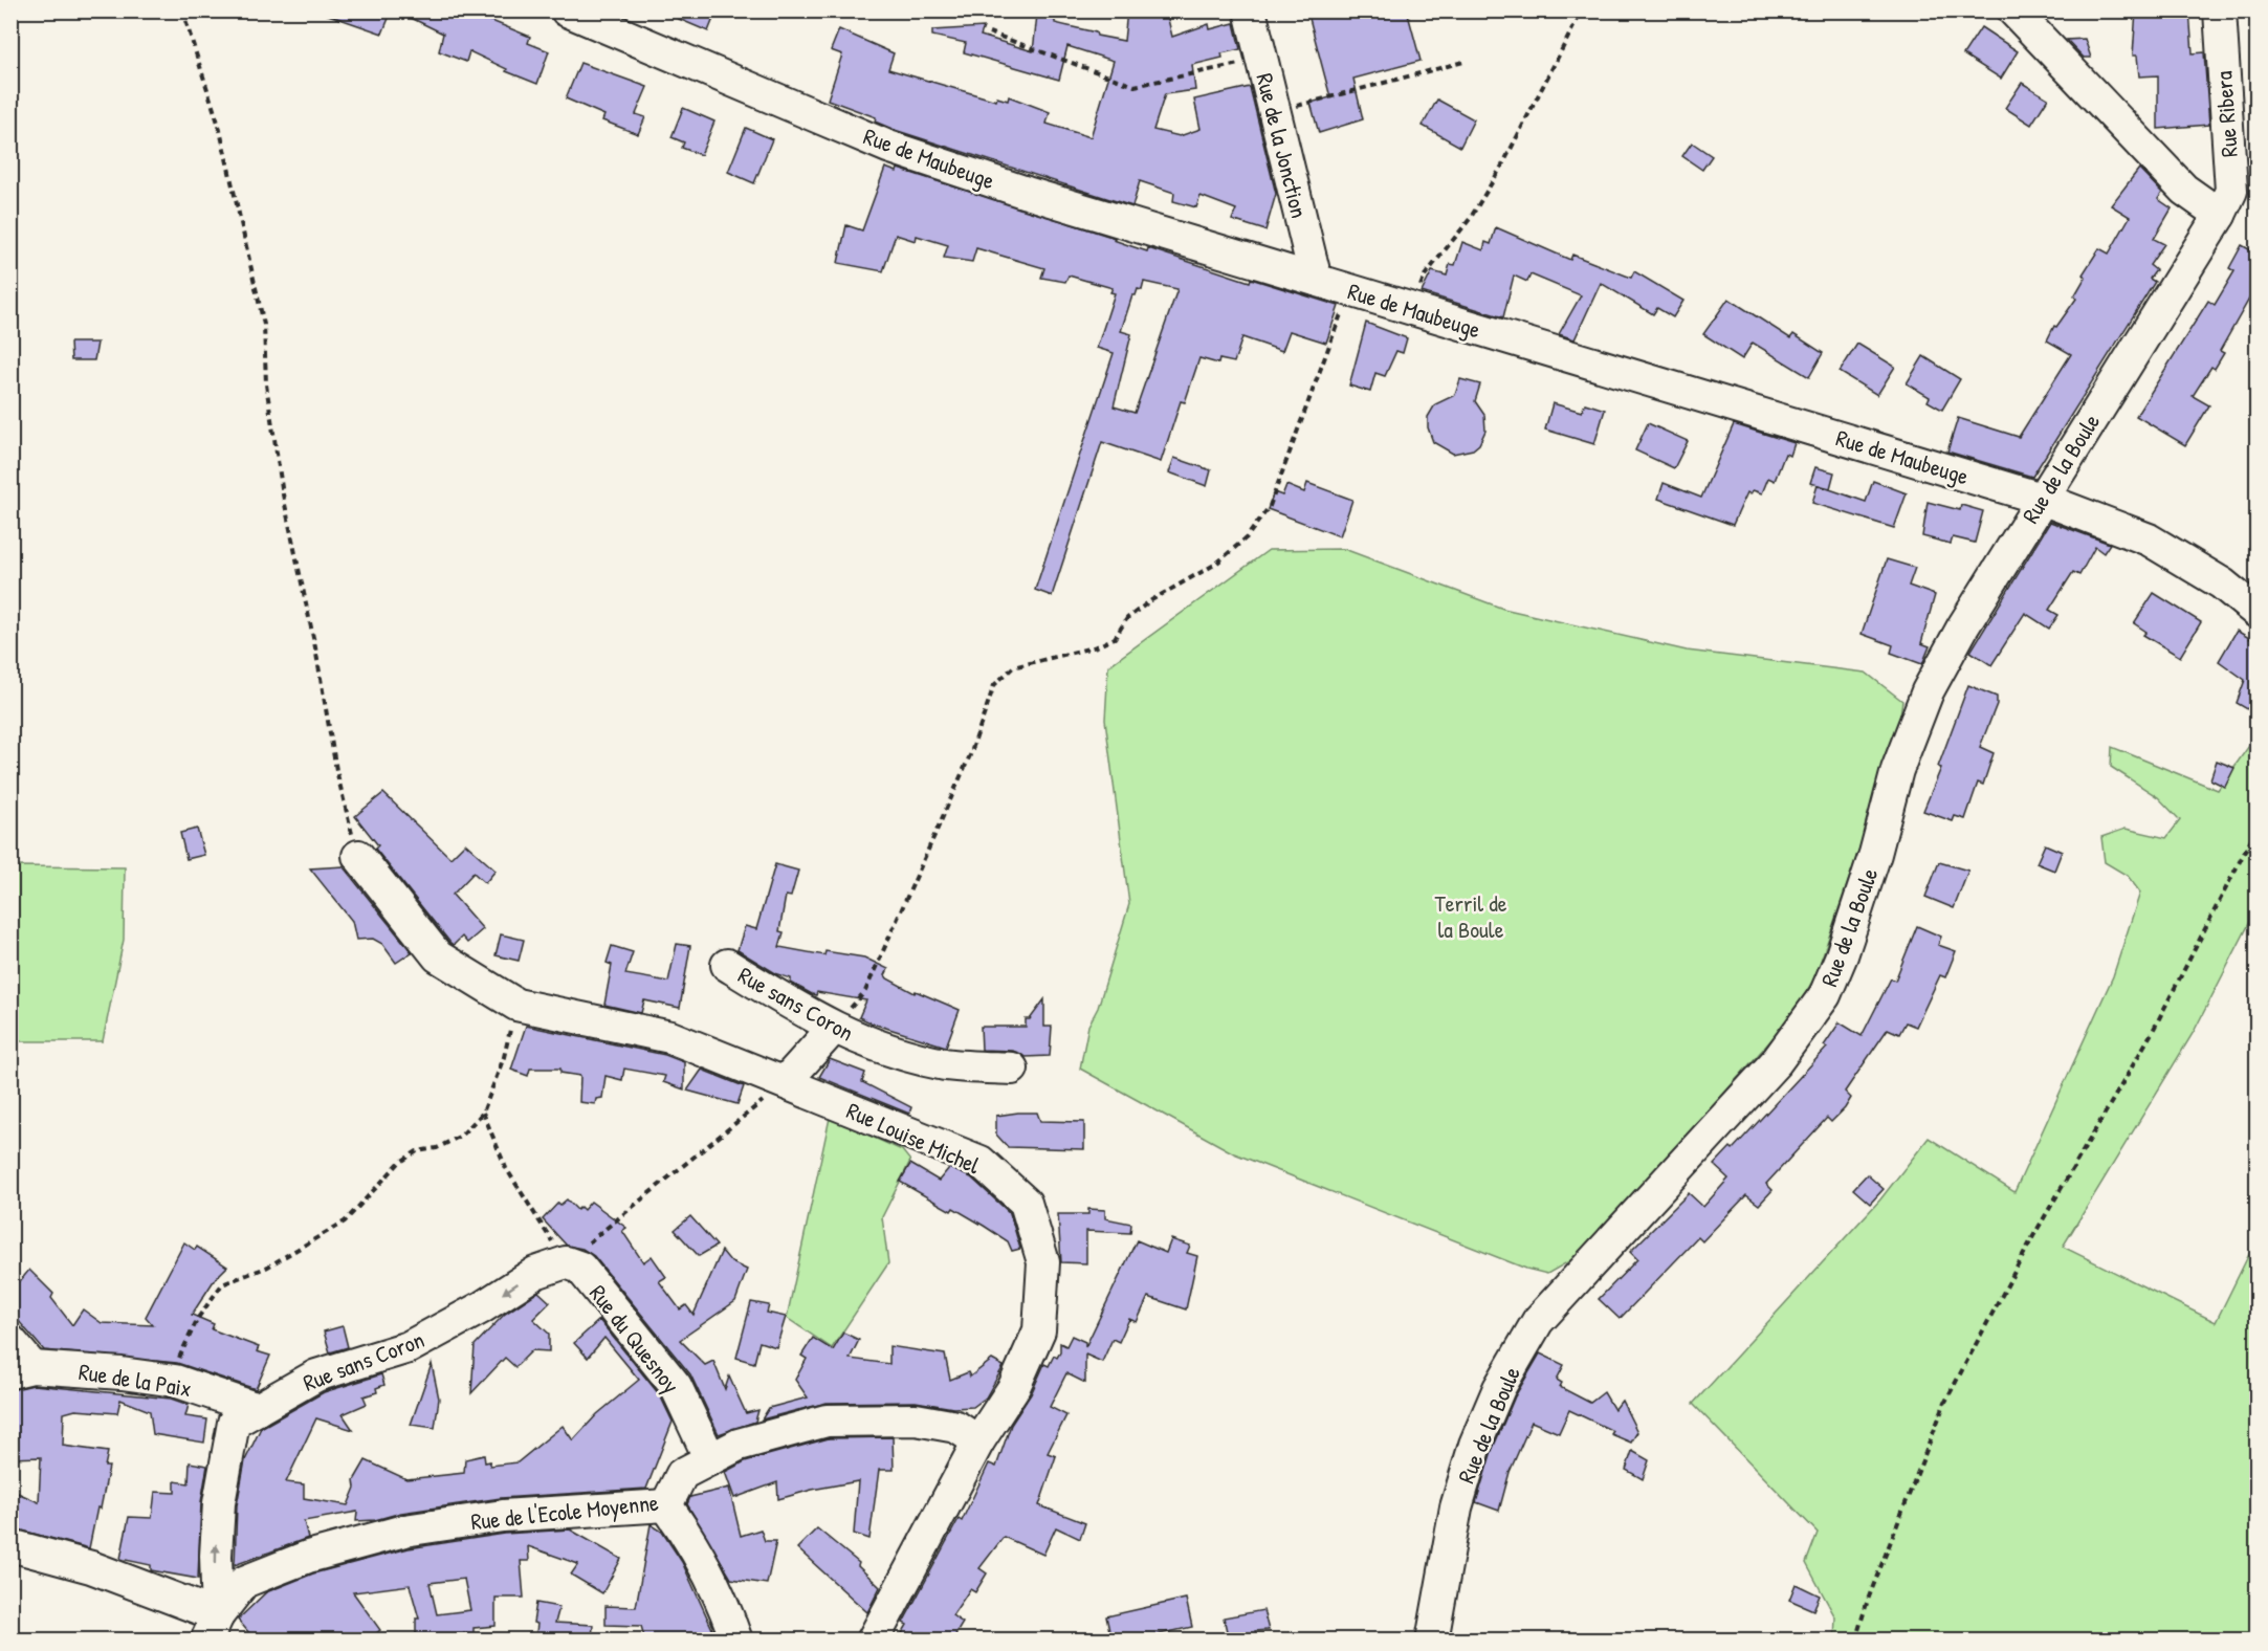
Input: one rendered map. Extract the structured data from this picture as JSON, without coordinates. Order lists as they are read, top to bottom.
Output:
{
  "streets": {
    "street": [
      "Rue Ribera",
      "Rue de la Jonction",
      "Rue de Maubeuge",
      "Rue de la Boule",
      "Rue sans Coron",
      "Rue Louise Michel",
      "Rue du Quesnoy",
      "Rue de la Paix",
      "Rue de l'Ecole Moyenne"
    ]
  },
  "crossings": [
    ["Rue Ribera", "Rue de la Boule"],
    ["Rue de la Jonction", "Rue de Maubeuge"],
    ["Rue de Maubeuge", "Rue de la Boule"],
    ["Rue sans Coron", "Rue du Quesnoy"],
    ["Rue sans Coron", "Rue de la Paix"],
    ["Rue sans Coron", "Rue de l'Ecole Moyenne"],
    ["Rue Louise Michel", "Rue de l'Ecole Moyenne"],
    ["Rue du Quesnoy", "Rue de l'Ecole Moyenne"]
  ],
  "parks": ["Terril de la Boule"]
}
